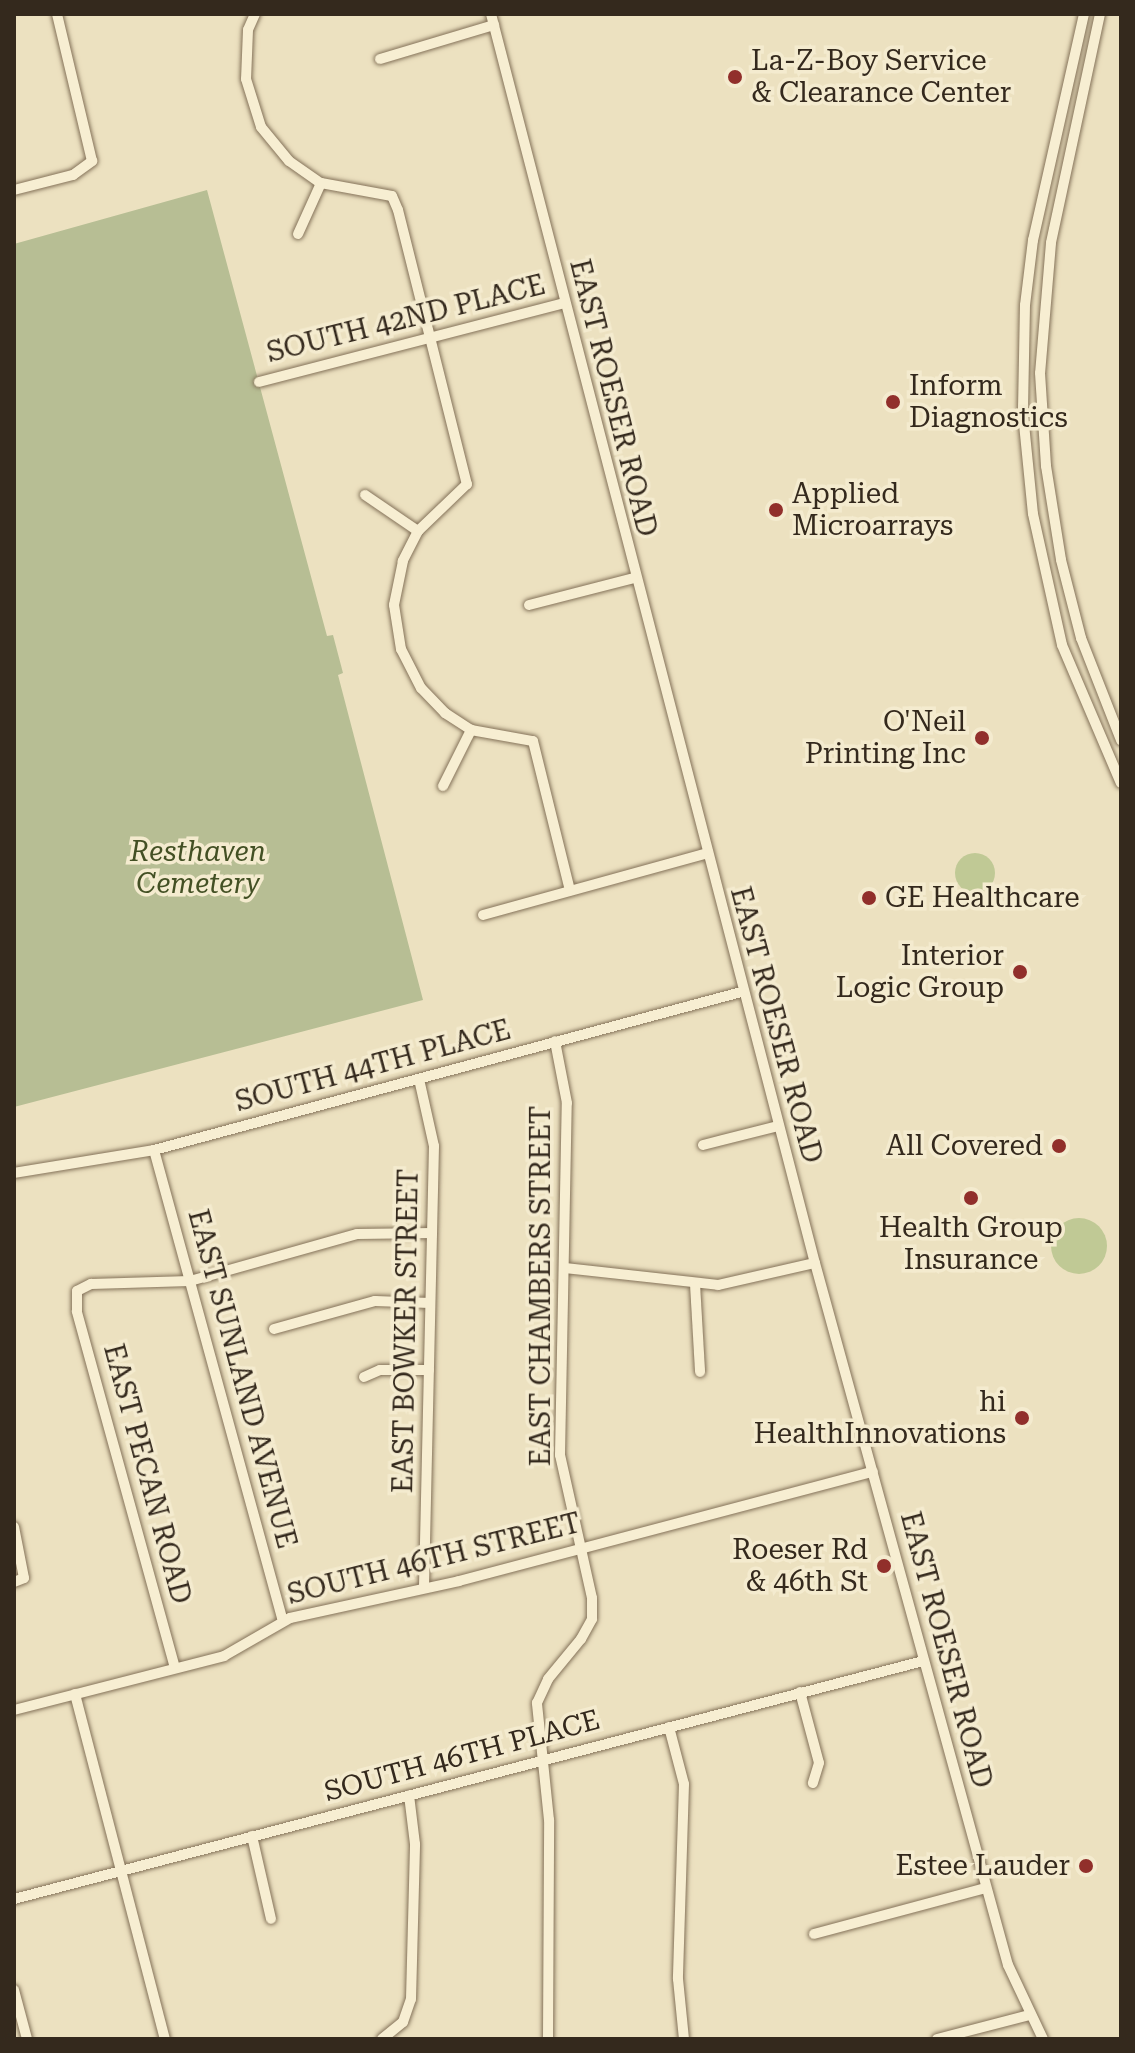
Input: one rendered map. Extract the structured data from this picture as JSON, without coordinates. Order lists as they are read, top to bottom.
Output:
{
  "streets": {
    "street": [
      "SOUTH 42ND PLACE",
      "EAST ROESER ROAD",
      "SOUTH 44TH PLACE",
      "EAST CHAMBERS STREET",
      "EAST BOWKER STREET",
      "EAST SUNLAND AVENUE",
      "EAST PECAN ROAD",
      "SOUTH 46TH STREET",
      "SOUTH 46TH PLACE"
    ]
  },
  "crossings": [
    ["SOUTH 42ND PLACE", "EAST ROESER ROAD"],
    ["EAST ROESER ROAD", "SOUTH 44TH PLACE"],
    ["EAST ROESER ROAD", "SOUTH 46TH STREET"],
    ["EAST ROESER ROAD", "SOUTH 46TH PLACE"],
    ["SOUTH 44TH PLACE", "EAST CHAMBERS STREET"],
    ["SOUTH 44TH PLACE", "EAST BOWKER STREET"],
    ["SOUTH 44TH PLACE", "EAST SUNLAND AVENUE"],
    ["EAST CHAMBERS STREET", "SOUTH 46TH STREET"],
    ["EAST CHAMBERS STREET", "SOUTH 46TH PLACE"],
    ["EAST BOWKER STREET", "SOUTH 46TH STREET"],
    ["EAST SUNLAND AVENUE", "EAST PECAN ROAD"],
    ["EAST SUNLAND AVENUE", "SOUTH 46TH STREET"],
    ["EAST PECAN ROAD", "SOUTH 46TH STREET"]
  ],
  "parks": ["Resthaven Cemetery"],
  "places": [
    "La-Z-Boy Service & Clearance Center",
    "Inform Diagnostics",
    "Applied Microarrays",
    "O'Neil Printing Inc",
    "GE Healthcare",
    "Interior Logic Group",
    "All Covered",
    "Health Group Insurance",
    "hi HealthInnovations",
    "Roeser Rd & 46th St",
    "Estee Lauder"
  ]
}
